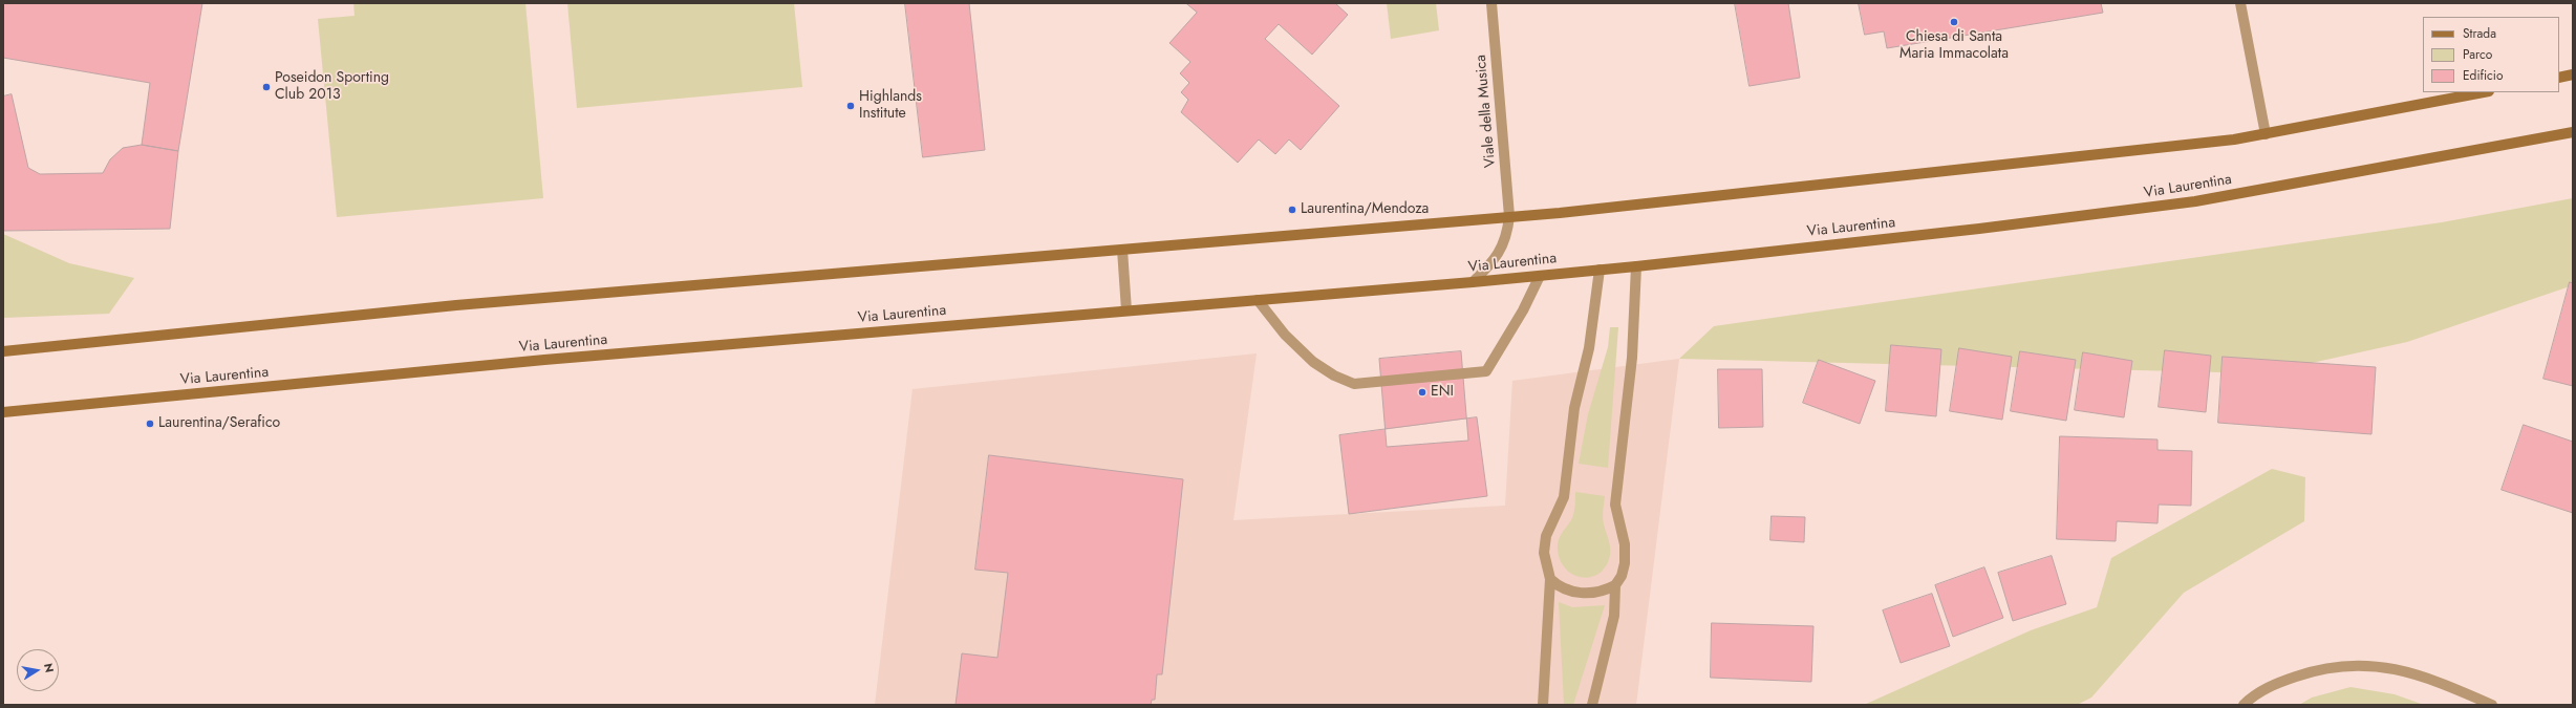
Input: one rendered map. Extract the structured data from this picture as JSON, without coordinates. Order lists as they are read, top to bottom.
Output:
{
  "streets": {
    "main road": ["Via Laurentina"],
    "street": ["Viale della Musica"]
  },
  "crossings": [
    ["Viale della Musica", "Via Laurentina"]
  ],
  "places": [
    "Chiesa di Santa Maria Immacolata",
    "Poseidon Sporting Club 2013",
    "Highlands Institute",
    "Laurentina/Mendoza",
    "ENI",
    "Laurentina/Serafico"
  ],
  "legend": ["Strada", "Parco", "Edificio"],
  "north": "right"
}
